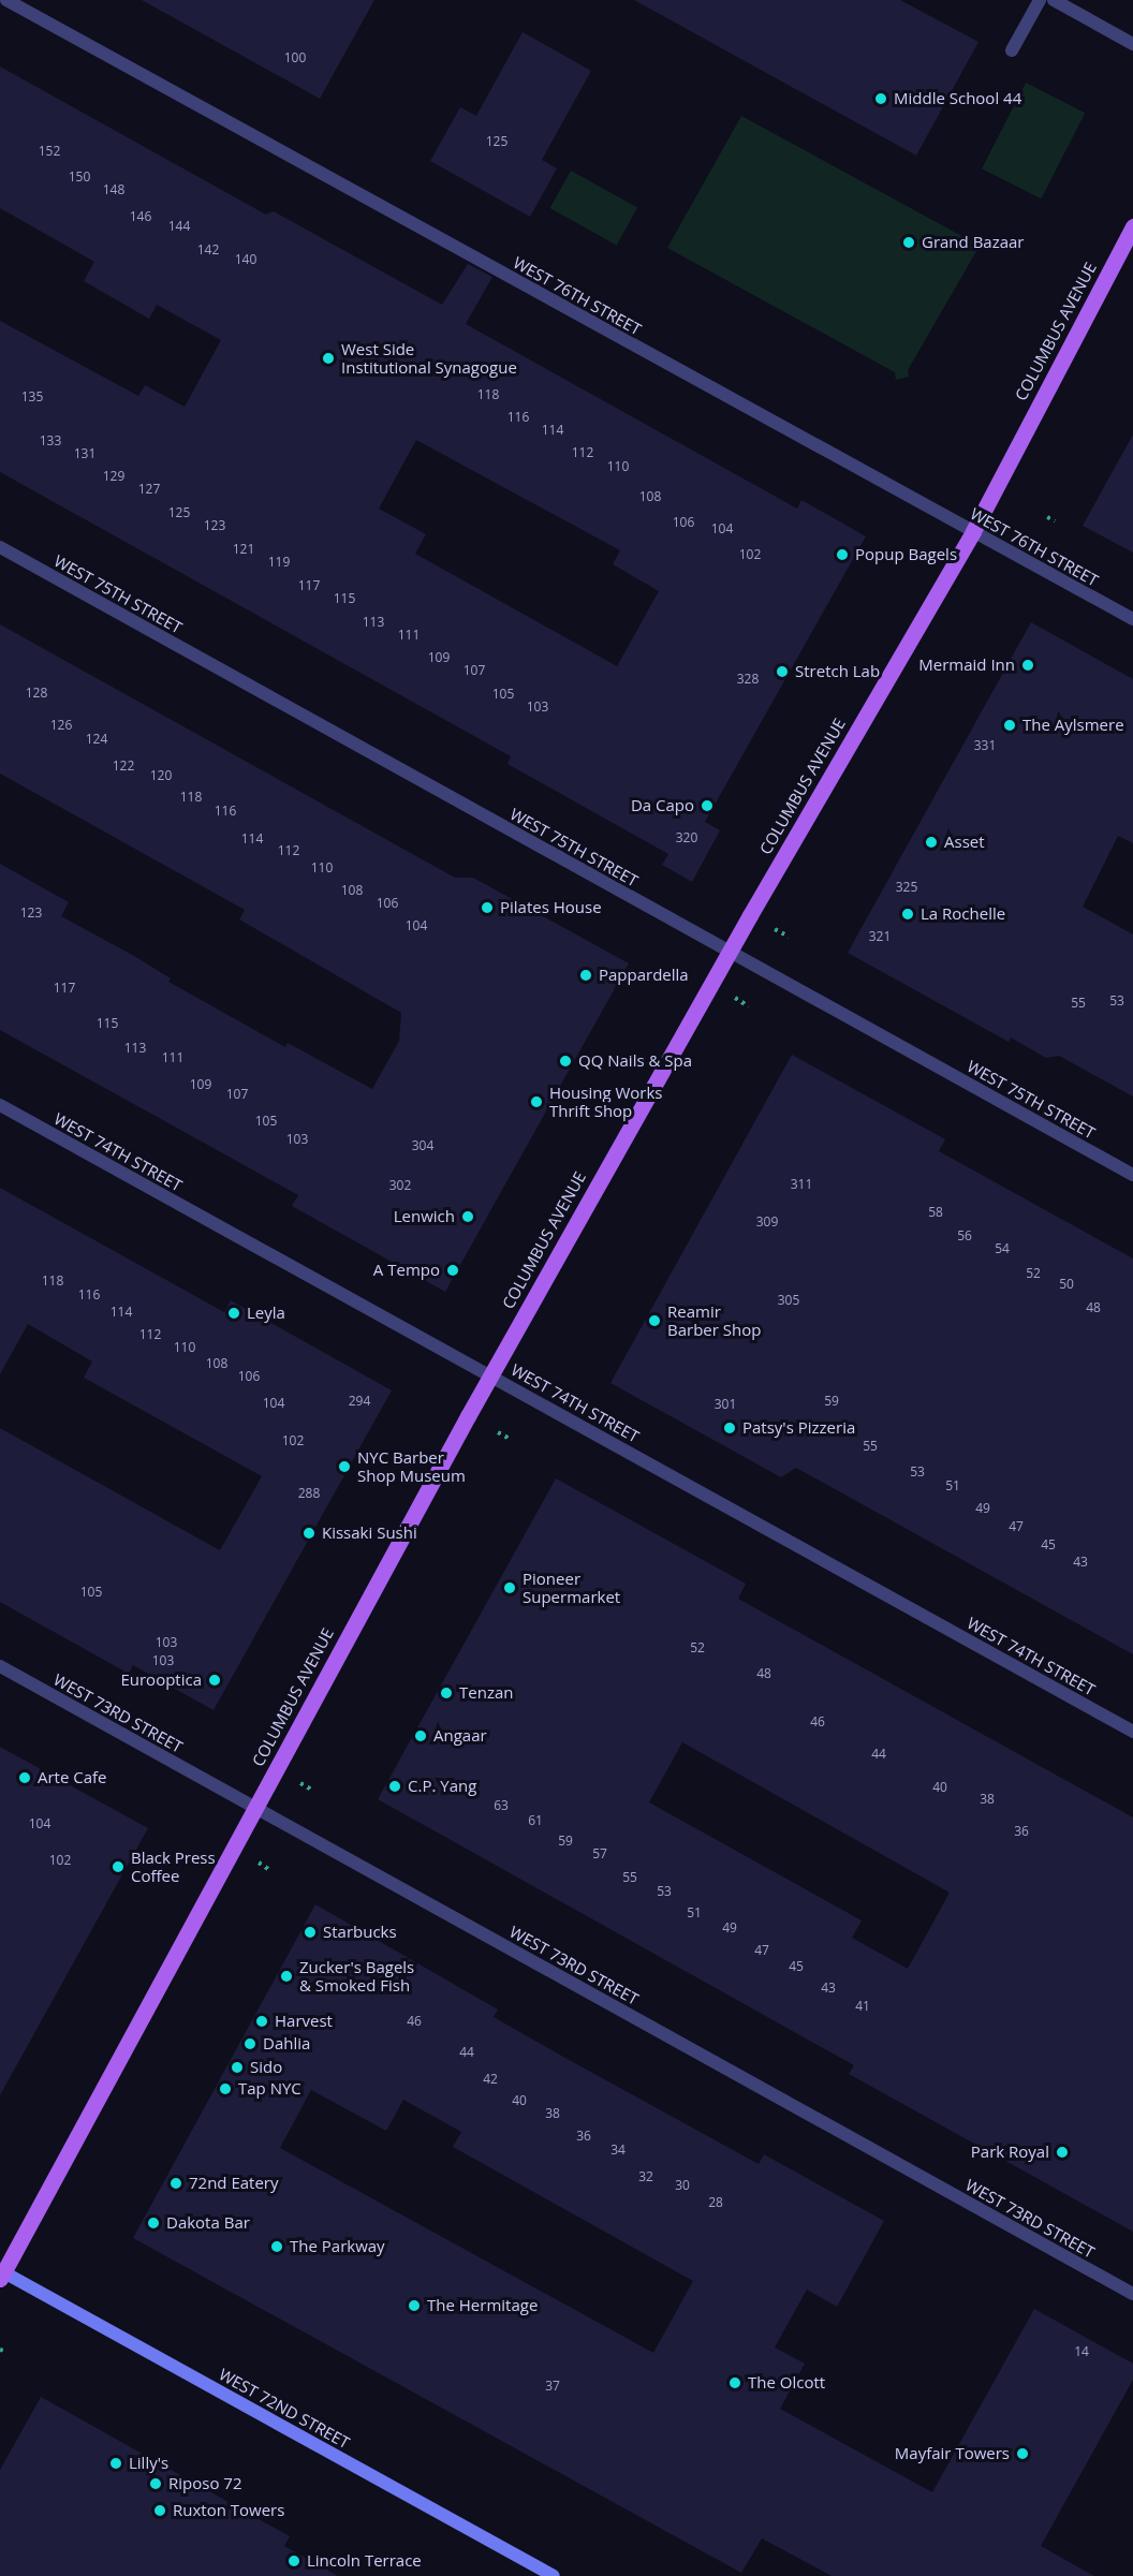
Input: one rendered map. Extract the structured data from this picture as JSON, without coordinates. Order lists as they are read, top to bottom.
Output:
{
  "streets": {
    "main road": ["COLUMBUS AVENUE", "WEST 72ND STREET"],
    "street": [
      "WEST 76TH STREET",
      "WEST 75TH STREET",
      "WEST 74TH STREET",
      "WEST 73RD STREET"
    ]
  },
  "crossings": [
    ["WEST 76TH STREET", "COLUMBUS AVENUE"],
    ["COLUMBUS AVENUE", "WEST 75TH STREET"],
    ["COLUMBUS AVENUE", "WEST 74TH STREET"],
    ["COLUMBUS AVENUE", "WEST 73RD STREET"],
    ["COLUMBUS AVENUE", "WEST 72ND STREET"]
  ],
  "places": [
    "Middle School 44",
    "Grand Bazaar",
    "West Side Institutional Synagogue",
    "Popup Bagels",
    "Mermaid Inn",
    "Stretch Lab",
    "The Aylsmere",
    "Da Capo",
    "Asset",
    "Pilates House",
    "La Rochelle",
    "Pappardella",
    "QQ Nails & Spa",
    "Housing Works Thrift Shop",
    "Lenwich",
    "A Tempo",
    "Leyla",
    "Reamir Barber Shop",
    "Patsy's Pizzeria",
    "NYC Barber Shop Museum",
    "Kissaki Sushi",
    "Pioneer Supermarket",
    "Eurooptica",
    "Tenzan",
    "Angaar",
    "Arte Cafe",
    "C.P. Yang",
    "Black Press Coffee",
    "Starbucks",
    "Zucker's Bagels & Smoked Fish",
    "Harvest",
    "Dahlia",
    "Sido",
    "Tap NYC",
    "Park Royal",
    "72nd Eatery",
    "Dakota Bar",
    "The Parkway",
    "The Hermitage",
    "The Olcott",
    "Mayfair Towers",
    "Lilly's",
    "Riposo 72",
    "Ruxton Towers",
    "Lincoln Terrace"
  ],
  "house_numbers": [
    "100",
    "125",
    "152",
    "150",
    "148",
    "146",
    "144",
    "142",
    "140",
    "118",
    "135",
    "116",
    "114",
    "133",
    "112",
    "131",
    "110",
    "129",
    "127",
    "108",
    "125",
    "106",
    "123",
    "104",
    "121",
    "102",
    "119",
    "117",
    "115",
    "113",
    "111",
    "109",
    "107",
    "328",
    "128",
    "105",
    "103",
    "126",
    "124",
    "331",
    "122",
    "120",
    "118",
    "116",
    "320",
    "114",
    "112",
    "110",
    "325",
    "108",
    "106",
    "123",
    "104",
    "321",
    "117",
    "53",
    "55",
    "115",
    "113",
    "111",
    "109",
    "107",
    "105",
    "103",
    "304",
    "311",
    "302",
    "58",
    "309",
    "56",
    "54",
    "52",
    "118",
    "50",
    "116",
    "305",
    "48",
    "114",
    "112",
    "110",
    "108",
    "106",
    "294",
    "59",
    "104",
    "301",
    "102",
    "55",
    "53",
    "51",
    "288",
    "49",
    "47",
    "45",
    "43",
    "105",
    "103",
    "52",
    "103",
    "48",
    "46",
    "44",
    "40",
    "38",
    "63",
    "61",
    "104",
    "36",
    "59",
    "57",
    "102",
    "55",
    "53",
    "51",
    "49",
    "47",
    "45",
    "43",
    "41",
    "46",
    "44",
    "42",
    "40",
    "38",
    "36",
    "34",
    "32",
    "30",
    "28",
    "14",
    "37"
  ]
}
